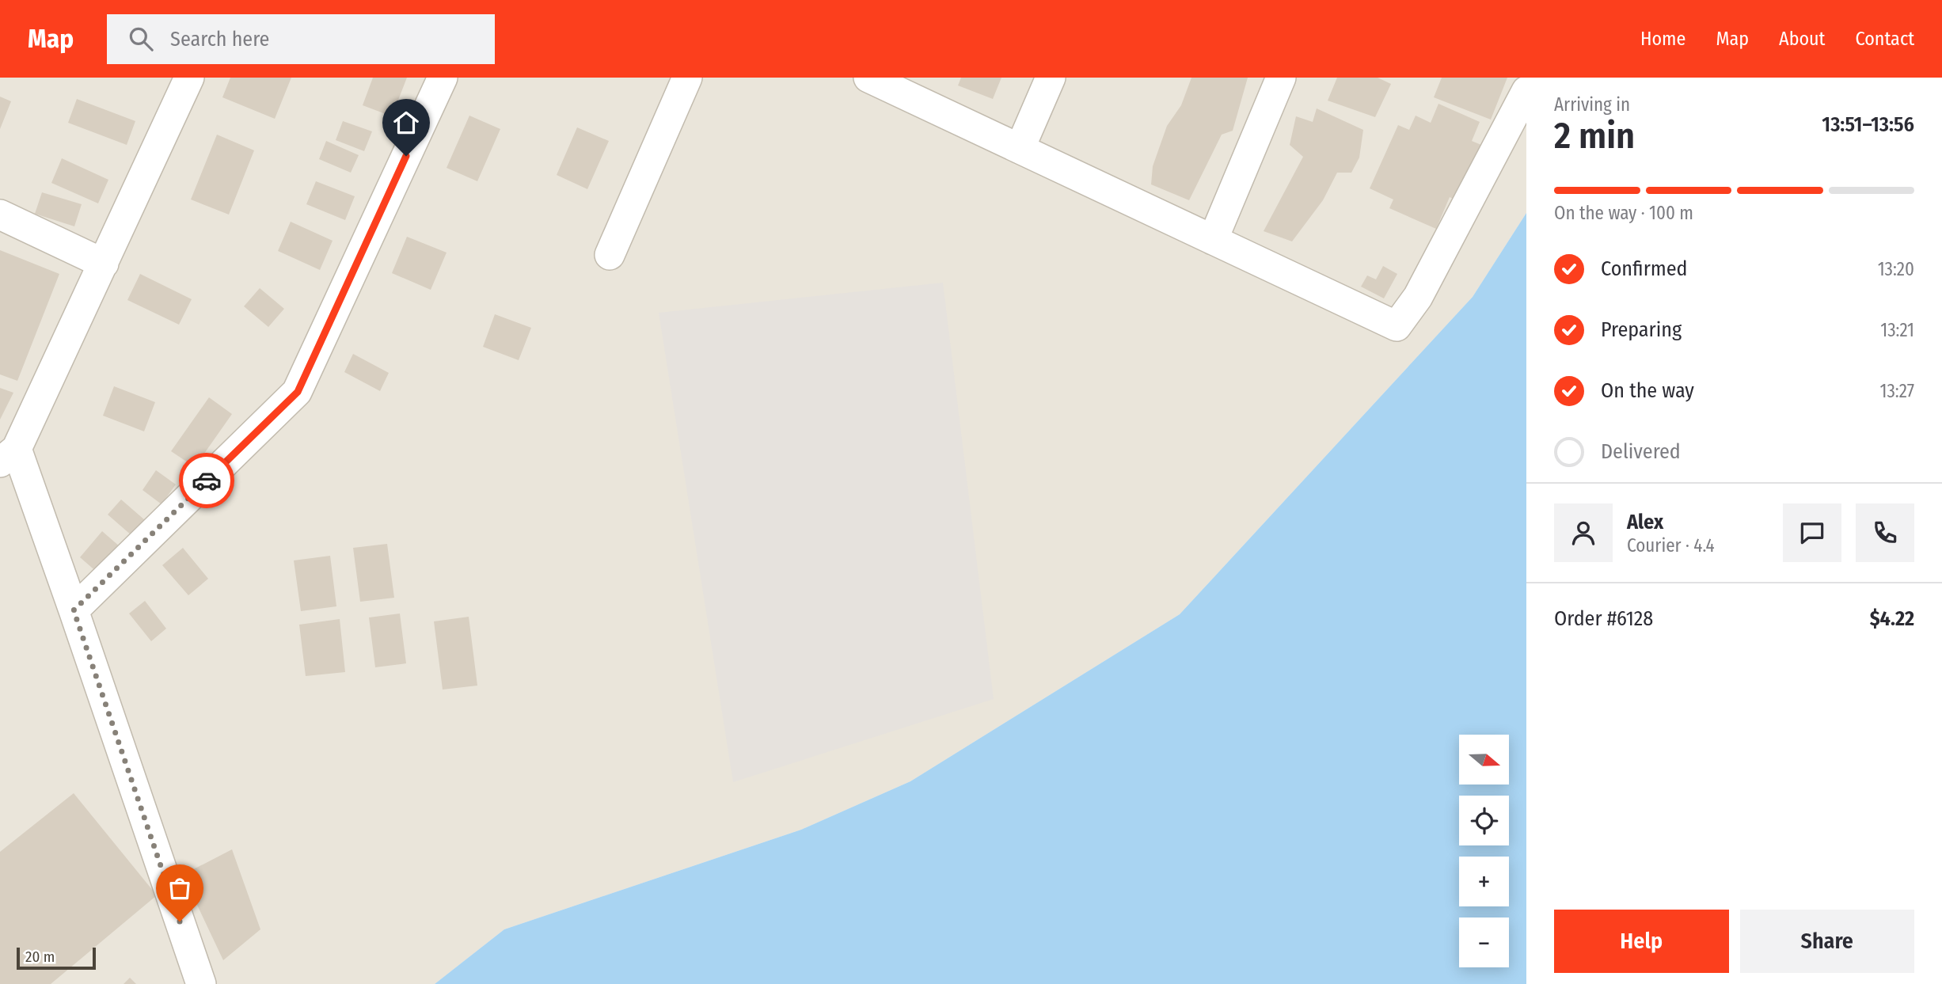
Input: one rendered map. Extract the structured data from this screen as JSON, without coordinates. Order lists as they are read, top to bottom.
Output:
{
  "scale_bar": "20 m",
  "north": "right",
  "page": {
    "header": "Map",
    "search": "Search here",
    "nav": [
      "Home",
      "Map",
      "About",
      "Contact"
    ],
    "heading": ["2 min", "Arriving in", "13:51–13:56"],
    "panel": [
      "Alex",
      "Courier · 4.4",
      "Order #6128",
      "$4.22"
    ],
    "bar": "On the way · 100 m",
    "list": [
      ["Confirmed", "13:20"],
      ["Preparing", "13:21"],
      ["On the way", "13:27"],
      "Delivered"
    ],
    "map_buttons": ["+", "−"],
    "buttons": ["Help", "Share"],
    "scale": "20 m"
  }
}
